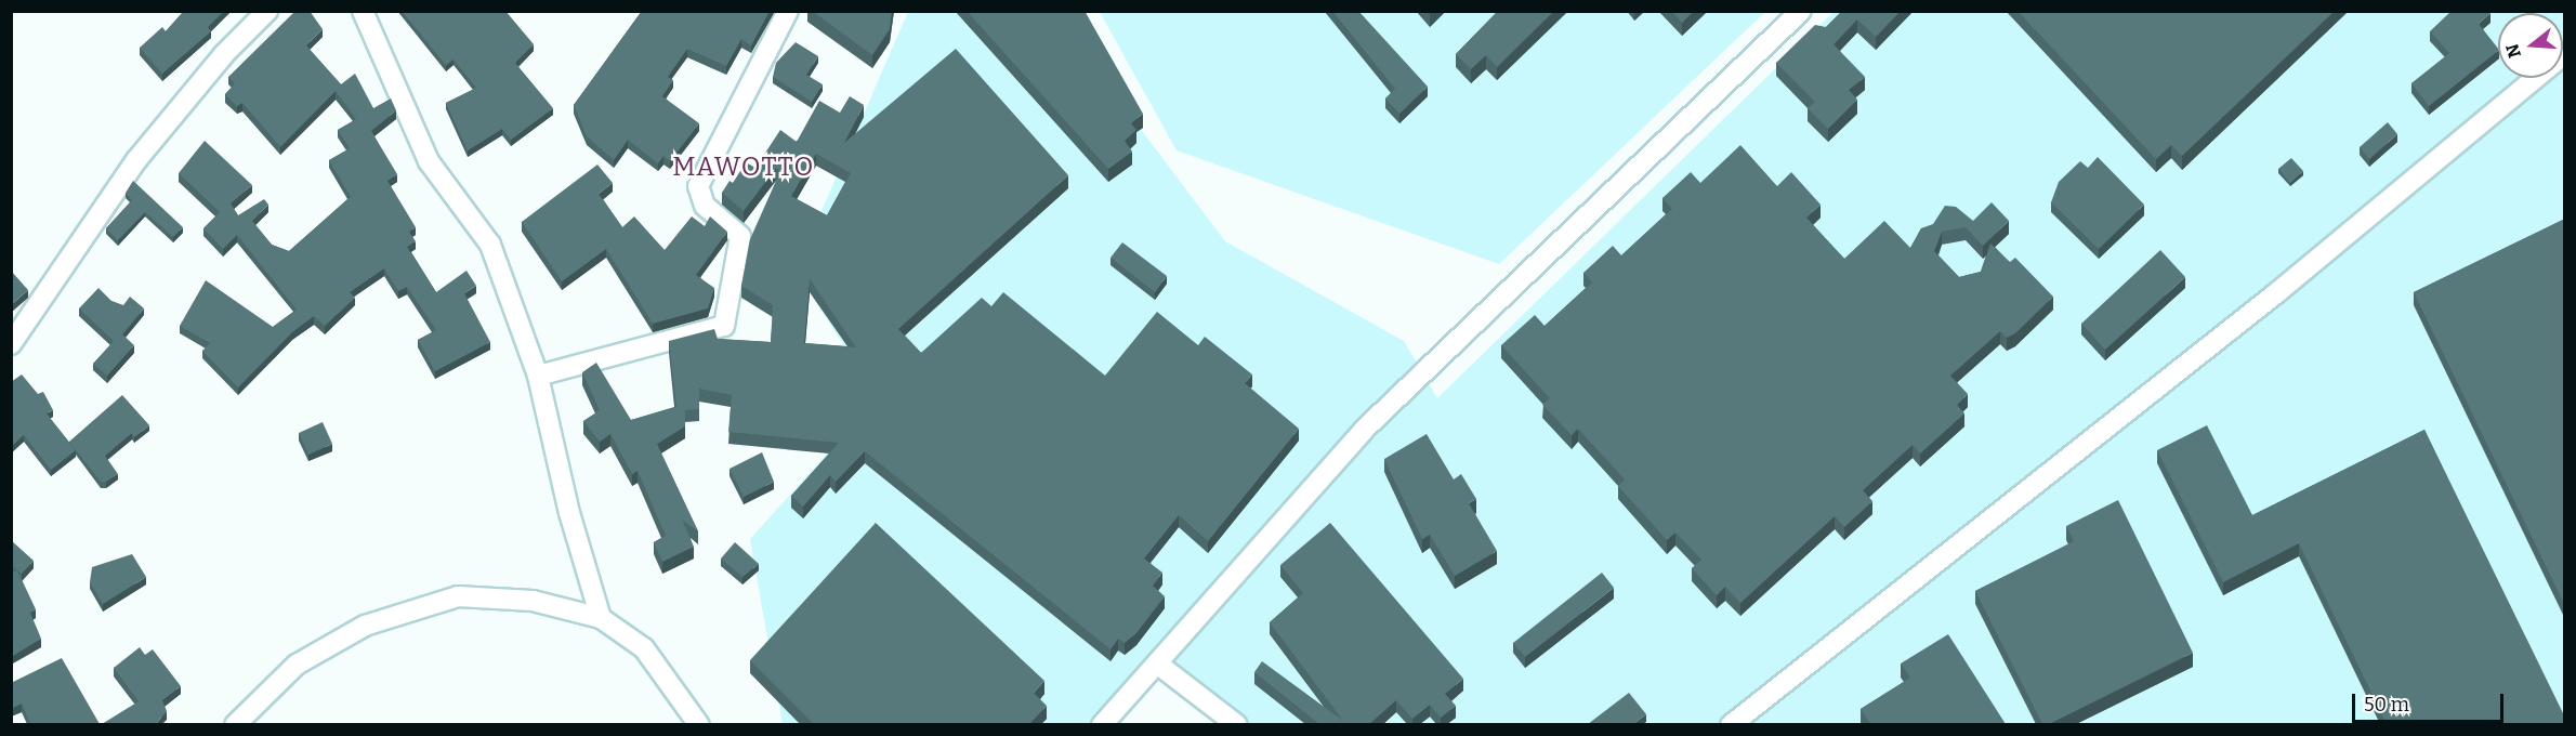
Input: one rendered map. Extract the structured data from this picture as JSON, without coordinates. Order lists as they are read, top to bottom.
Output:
{
  "districts": ["MAWOTTO"],
  "scale_bar": "50 m",
  "north": "left"
}
